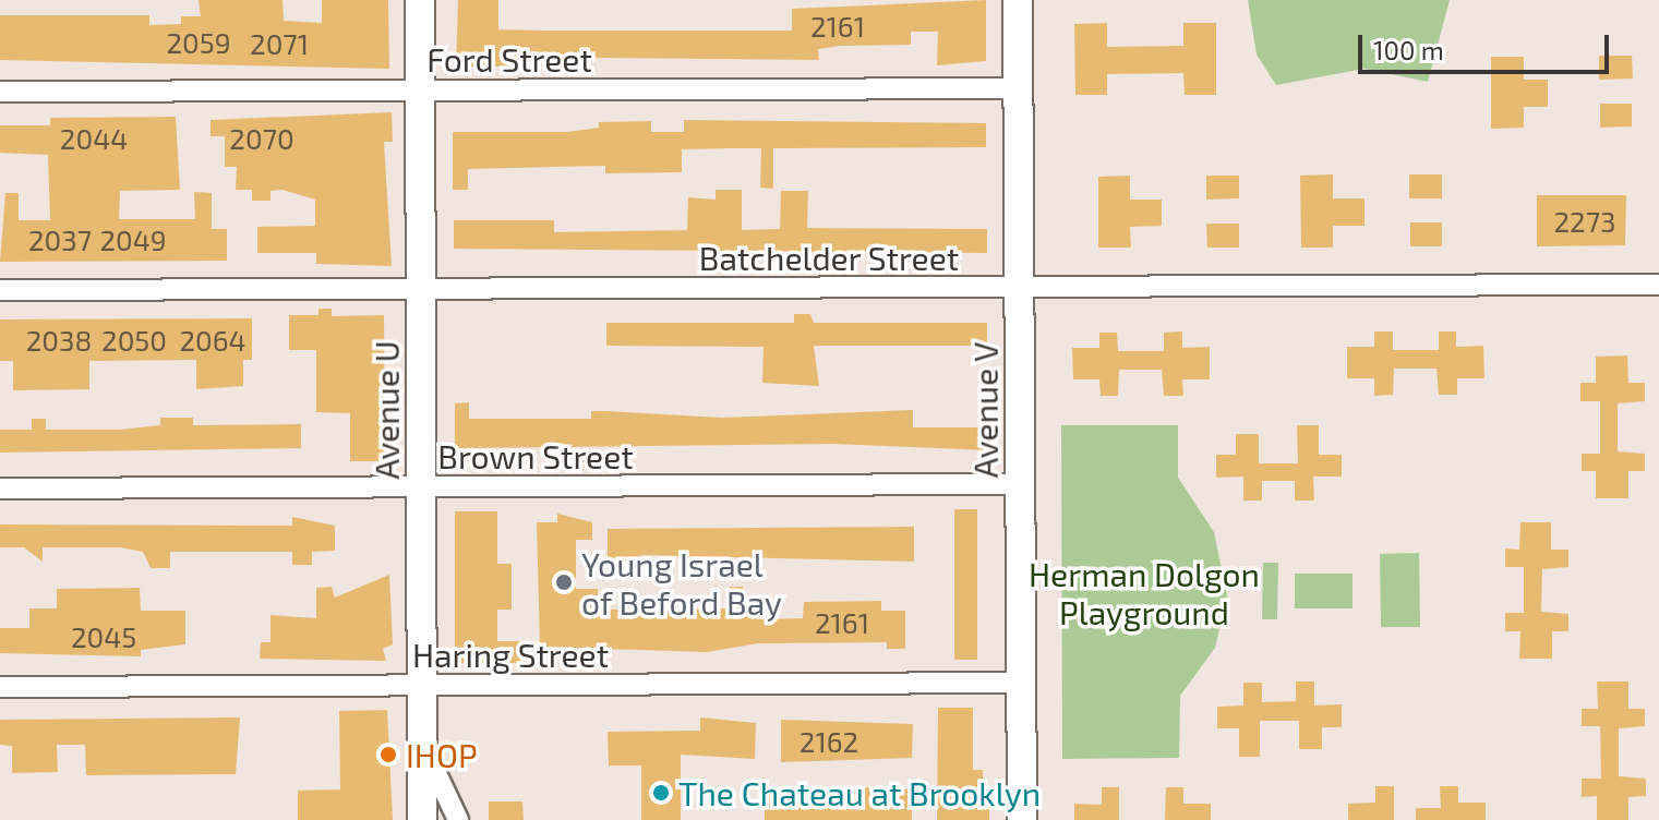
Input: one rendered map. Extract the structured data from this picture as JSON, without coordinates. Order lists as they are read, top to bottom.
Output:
{
  "streets": {
    "main road": ["Avenue U", "Avenue V"],
    "street": [
      "Ford Street",
      "Batchelder Street",
      "Brown Street",
      "Haring Street"
    ]
  },
  "crossings": [
    ["Ford Street", "Avenue U"],
    ["Ford Street", "Avenue V"],
    ["Batchelder Street", "Avenue U"],
    ["Batchelder Street", "Avenue V"],
    ["Avenue U", "Brown Street"],
    ["Avenue U", "Haring Street"],
    ["Avenue V", "Brown Street"],
    ["Avenue V", "Haring Street"]
  ],
  "parks": ["Herman Dolgon Playground"],
  "places": ["Young Israel of Beford Bay", "IHOP", "The Chateau at Brooklyn"],
  "house_numbers": [
    "2161",
    "2059",
    "2071",
    "2044",
    "2070",
    "2273",
    "2037",
    "2049",
    "2038",
    "2050",
    "2064",
    "2161",
    "2045",
    "2162"
  ],
  "scale_bar": "100 m"
}
